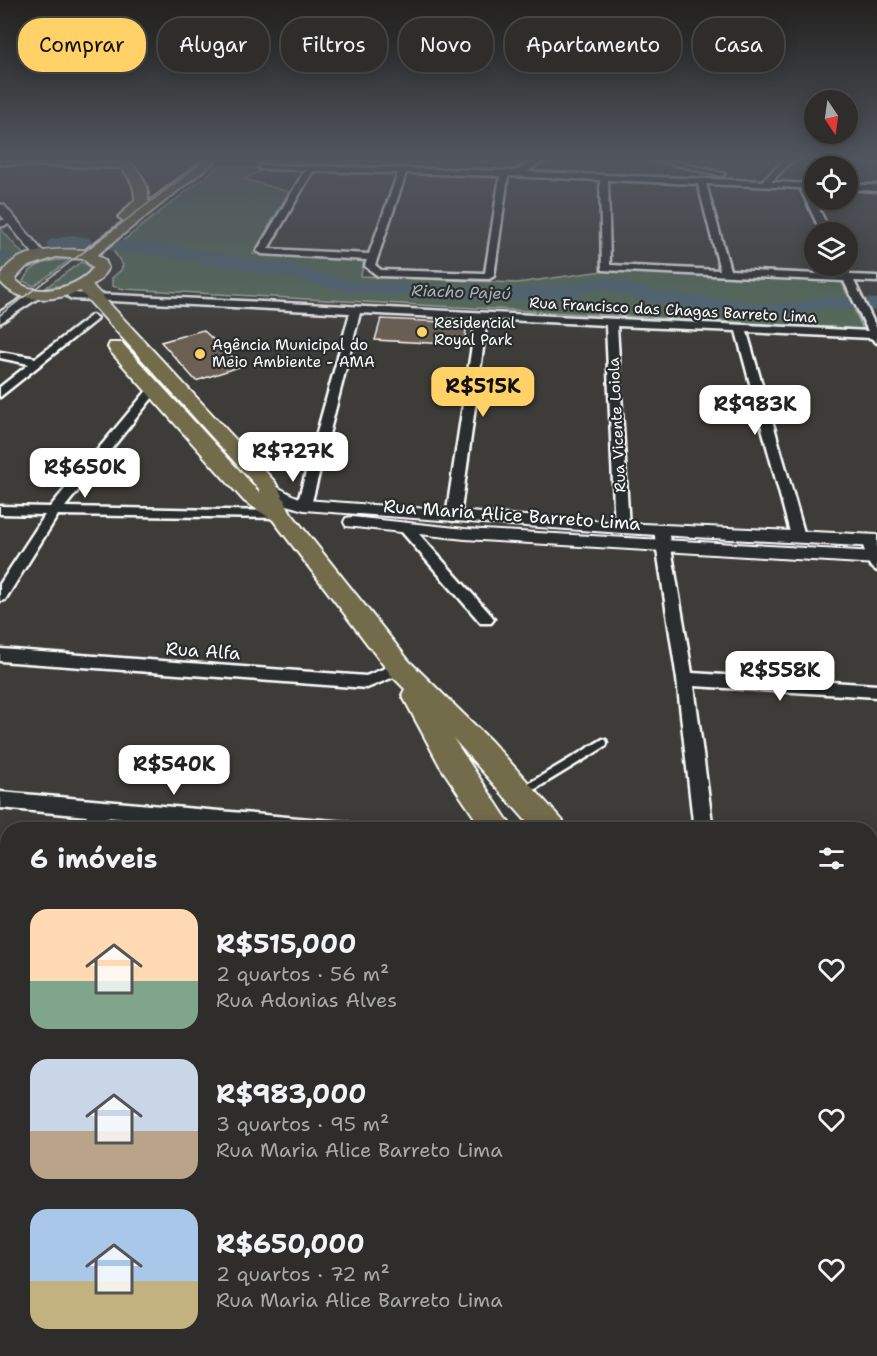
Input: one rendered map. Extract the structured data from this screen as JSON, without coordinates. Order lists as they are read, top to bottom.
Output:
{
  "streets": {
    "street": [
      "Rua Francisco das Chagas Barreto Lima",
      "Rua Vicente Loiola",
      "Rua Maria Alice Barreto Lima",
      "Rua Alfa"
    ]
  },
  "crossings": [
    ["Rua Francisco das Chagas Barreto Lima", "Rua Vicente Loiola"],
    ["Rua Vicente Loiola", "Rua Maria Alice Barreto Lima"]
  ],
  "water": ["Riacho Pajeú"],
  "places": ["Residencial Royal Park", "Agência Municipal do Meio Ambiente - AMA"],
  "north": "bottom",
  "page": {
    "chip": [
      "Comprar",
      "Alugar",
      "Filtros",
      "Novo",
      "Apartamento",
      "Casa"
    ],
    "price": [
      "R$515K",
      "R$983K",
      "R$727K",
      "R$650K",
      "R$558K",
      "R$540K"
    ],
    "heading": "6 imóveis",
    "list": [
      {
        "name": "R$515,000",
        "note": "2 quartos · 56 m² · Rua Adonias Alves"
      },
      {
        "name": "R$983,000",
        "note": "3 quartos · 95 m² · Rua Maria Alice Barreto Lima"
      },
      {
        "name": "R$650,000",
        "note": "2 quartos · 72 m² · Rua Maria Alice Barreto Lima"
      }
    ]
  }
}
